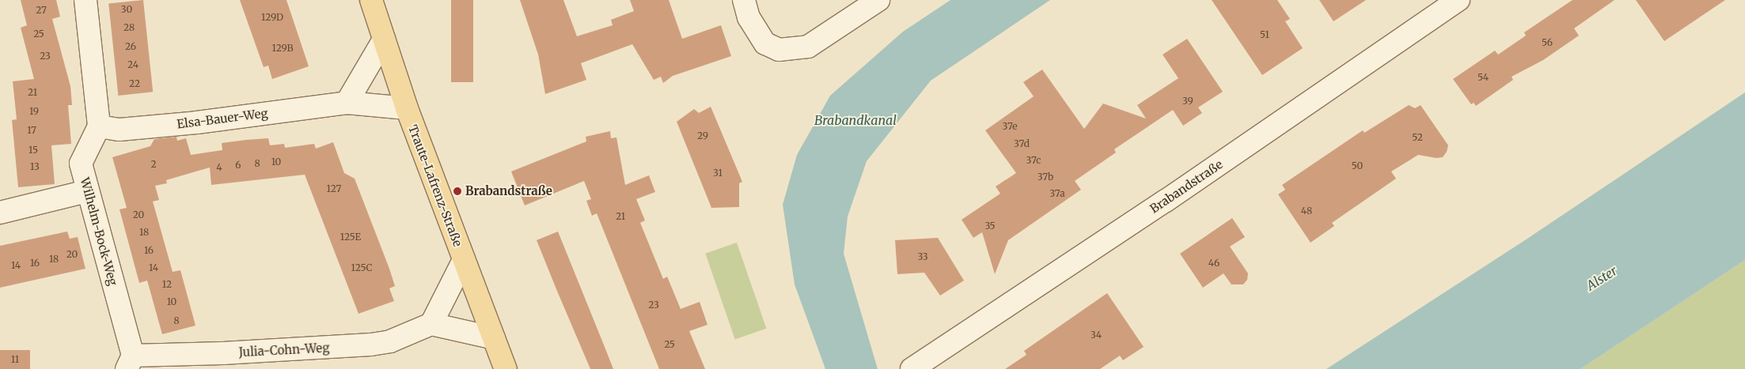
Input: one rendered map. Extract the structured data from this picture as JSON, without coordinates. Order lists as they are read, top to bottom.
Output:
{
  "streets": {
    "main road": ["Traute-Lafrenz-Straße"],
    "street": [
      "Elsa-Bauer-Weg",
      "Brabandstraße",
      "Wilhelm-Bock-Weg",
      "Julia-Cohn-Weg"
    ]
  },
  "crossings": [
    ["Elsa-Bauer-Weg", "Traute-Lafrenz-Straße"],
    ["Elsa-Bauer-Weg", "Wilhelm-Bock-Weg"],
    ["Wilhelm-Bock-Weg", "Julia-Cohn-Weg"]
  ],
  "water": ["Brabandkanal", "Alster"],
  "places": ["Brabandstraße"],
  "house_numbers": [
    "30",
    "27",
    "129D",
    "28",
    "25",
    "51",
    "56",
    "26",
    "129B",
    "23",
    "24",
    "54",
    "22",
    "21",
    "39",
    "19",
    "37e",
    "17",
    "29",
    "52",
    "37d",
    "15",
    "37c",
    "10",
    "8",
    "2",
    "6",
    "50",
    "13",
    "4",
    "31",
    "37b",
    "127",
    "37a",
    "48",
    "20",
    "21",
    "35",
    "18",
    "125E",
    "16",
    "20",
    "33",
    "18",
    "16",
    "46",
    "14",
    "14",
    "125C",
    "12",
    "10",
    "23",
    "8",
    "34",
    "25",
    "11"
  ]
}
